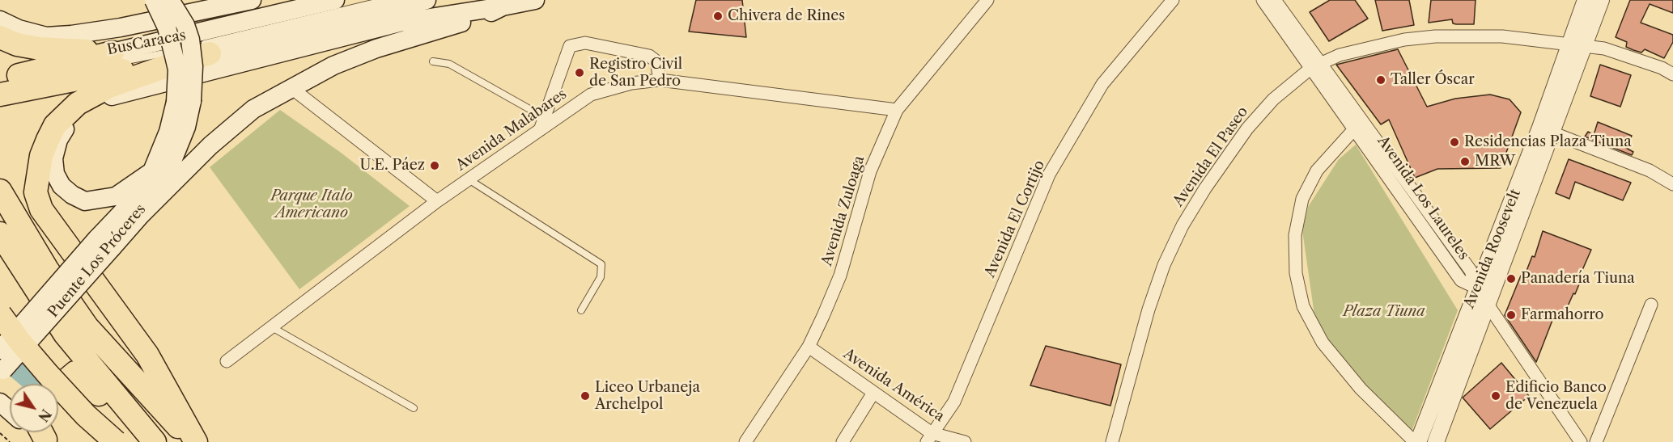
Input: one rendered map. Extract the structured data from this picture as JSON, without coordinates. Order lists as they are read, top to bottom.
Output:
{
  "streets": {
    "main road": ["Puente Los Próceres"],
    "street": [
      "Avenida Malabares",
      "Avenida El Paseo",
      "Avenida Los Laureles",
      "Avenida Zuloaga",
      "Avenida El Cortijo",
      "Avenida Roosevelt",
      "Avenida América"
    ],
    "lane": ["BusCaracas"]
  },
  "crossings": [
    ["Avenida Malabares", "Avenida Zuloaga"],
    ["Avenida El Paseo", "Avenida Los Laureles"],
    ["Avenida El Paseo", "Avenida Roosevelt"],
    ["Avenida Los Laureles", "Avenida Roosevelt"],
    ["Avenida Zuloaga", "Avenida América"],
    ["Avenida El Cortijo", "Avenida América"]
  ],
  "parks": ["Parque Italo Americano", "Plaza Tiuna"],
  "places": [
    "Chivera de Rines",
    "Registro Civil de San Pedro",
    "Taller Óscar",
    "Residencias Plaza Tiuna",
    "MRW",
    "U.E. Páez",
    "Panadería Tiuna",
    "Farmahorro",
    "Liceo Urbaneja Archelpol",
    "Edificio Banco de Venezuela"
  ],
  "north": "bottom right"
}
